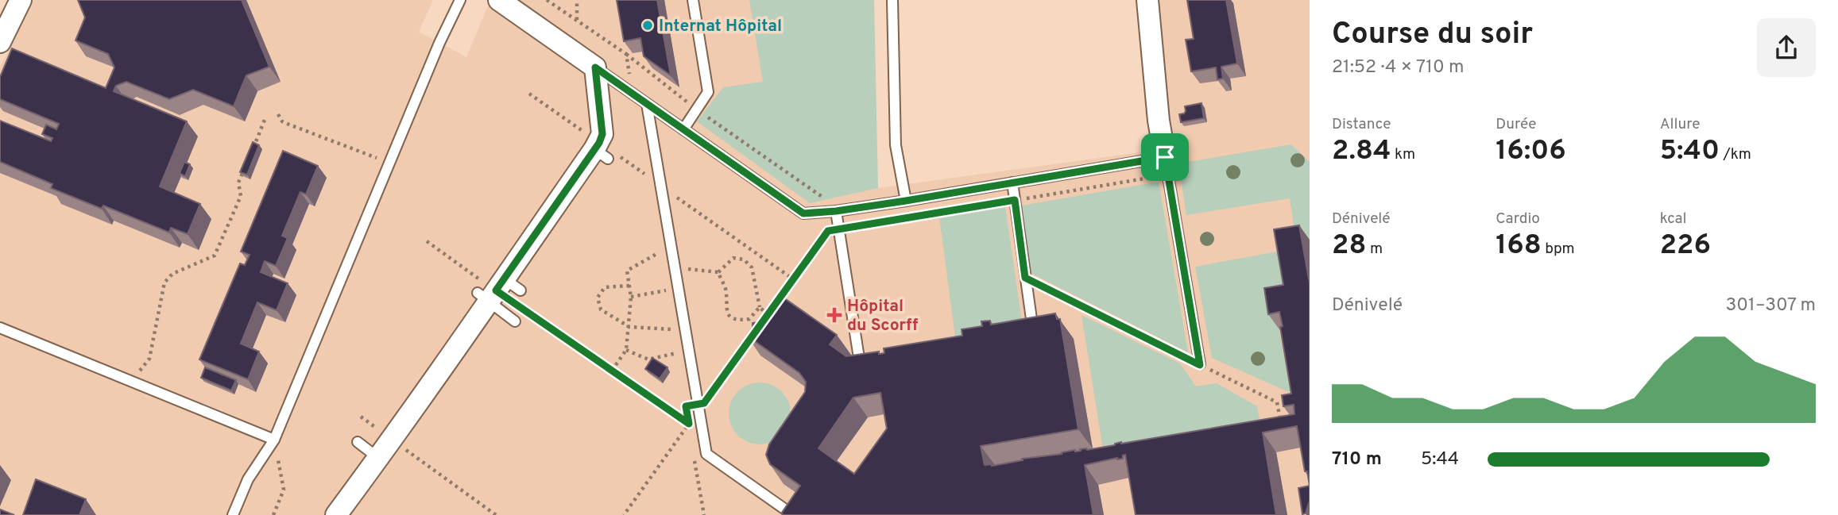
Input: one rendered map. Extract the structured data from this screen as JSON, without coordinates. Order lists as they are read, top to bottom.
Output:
{
  "places": {
    "other": ["Internat Hôpital"],
    "health": ["Hôpital du Scorff"]
  },
  "page": {
    "heading": ["Course du soir", "21:52 · 4 × 710 m"],
    "stats": [
      ["Distance", "2.84 km"],
      ["Durée", "16:06"],
      ["Allure", "5:40 /km"],
      ["Dénivelé", "28 m"],
      ["Cardio", "168 bpm"],
      ["kcal", "226"]
    ],
    "chart": ["Dénivelé", "301–307 m"],
    "list": [
      {
        "name": "710 m",
        "note": "5:44"
      }
    ]
  }
}
